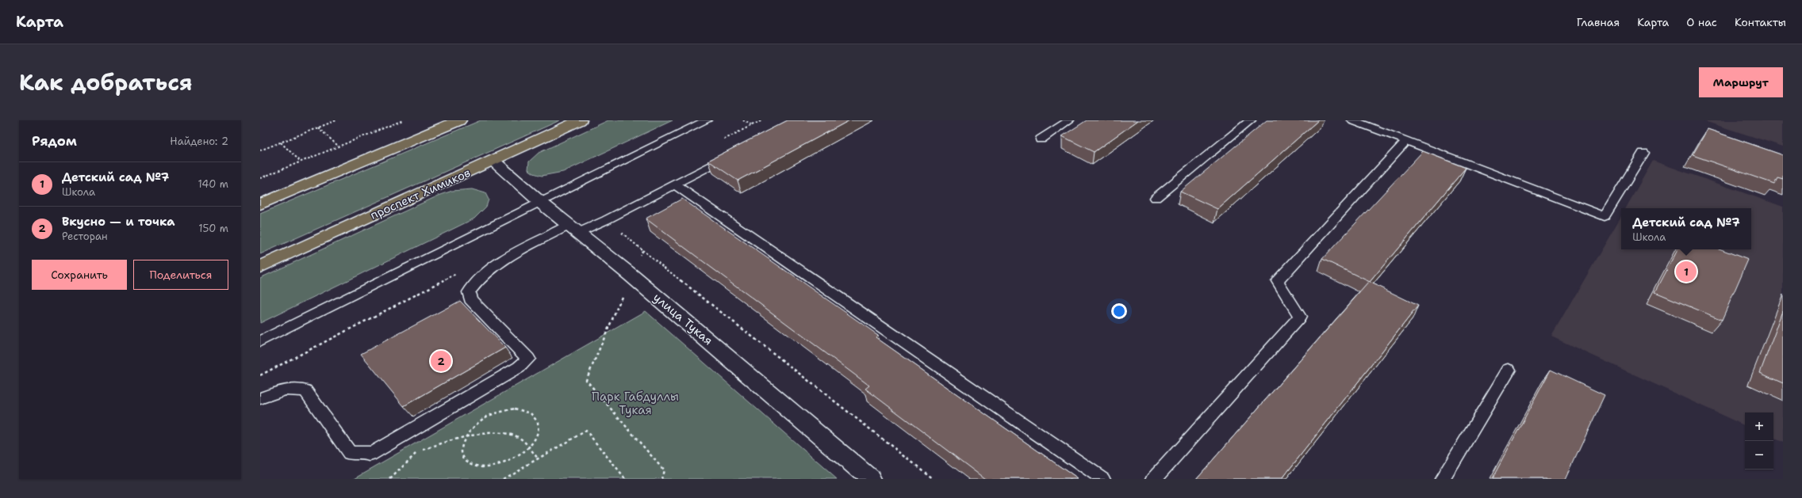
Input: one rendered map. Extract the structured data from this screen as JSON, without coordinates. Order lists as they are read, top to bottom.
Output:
{
  "streets": {
    "main road": ["проспект Химиков"],
    "street": ["улица Тукая"]
  },
  "crossings": [
    ["проспект Химиков", "улица Тукая"]
  ],
  "parks": ["Парк Габдуллы Тукая"],
  "page": {
    "header": "Карта",
    "nav": [
      "Главная",
      "Карта",
      "О нас",
      "Контакты"
    ],
    "title": "Как добраться",
    "buttons": [
      "Маршрут",
      ["Сохранить", "Поделиться"]
    ],
    "heading": ["Рядом", "Найдено: 2"],
    "list": [
      {
        "mark": "1",
        "name": "Детский сад №7",
        "note": "Школа",
        "value": "140 m"
      },
      {
        "mark": "2",
        "name": "Вкусно — и точка",
        "note": "Ресторан",
        "value": "150 m"
      }
    ],
    "popup": ["Детский сад №7", "Школа"],
    "pins": ["1", "2"],
    "map_buttons": ["+", "−"]
  }
}
